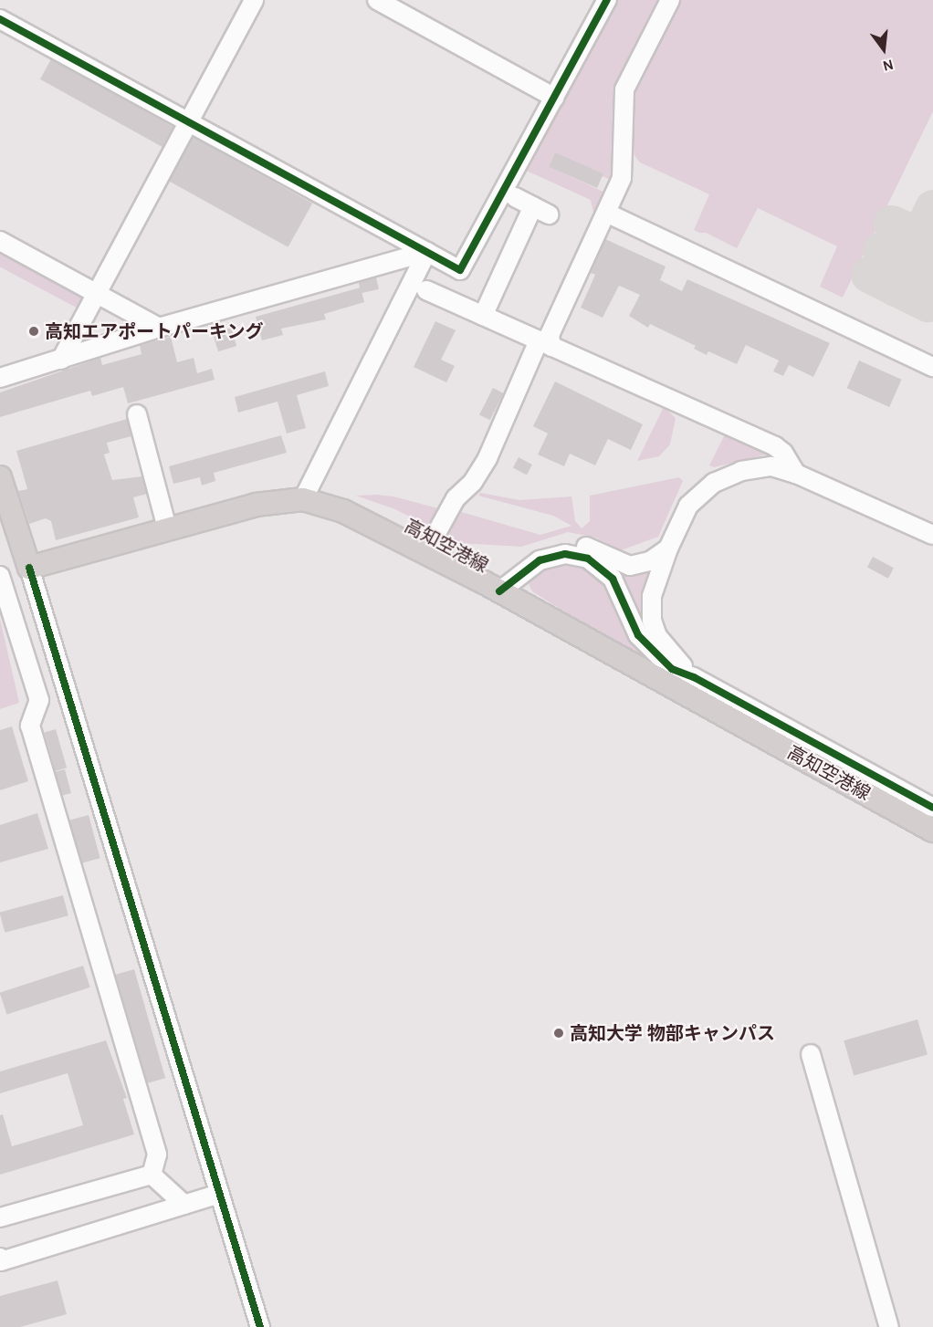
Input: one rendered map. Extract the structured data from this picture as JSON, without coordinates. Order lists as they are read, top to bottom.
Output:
{
  "streets": {
    "main road": ["高知空港線"]
  },
  "places": ["高知エアポートパーキング", "高知大学 物部キャンパス"],
  "north": "bottom"
}
